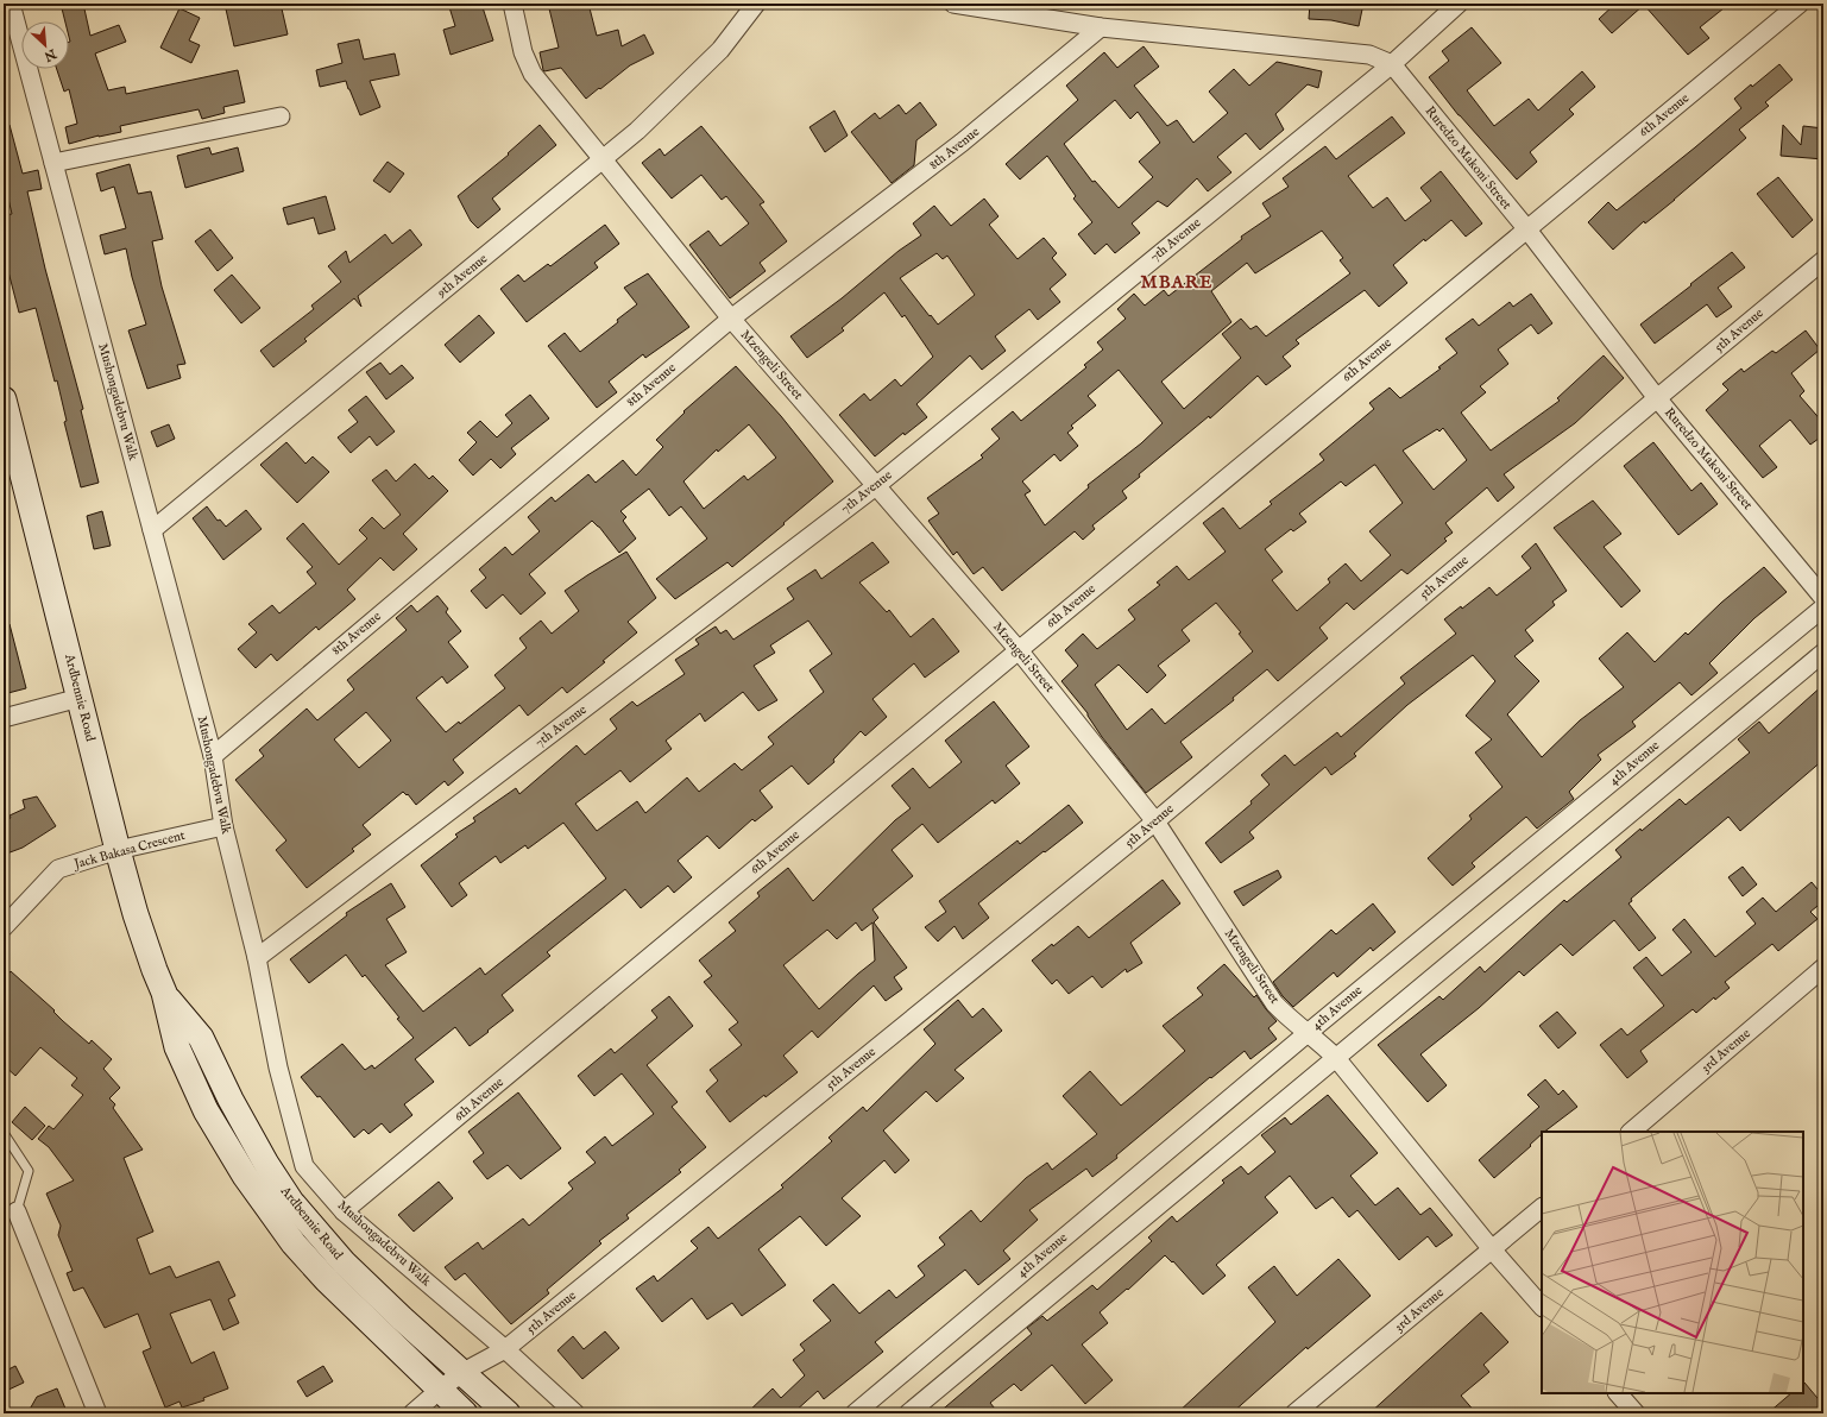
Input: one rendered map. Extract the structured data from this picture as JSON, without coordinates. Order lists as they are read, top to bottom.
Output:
{
  "streets": {
    "main road": ["Ardbennie Road"],
    "street": [
      "6th Avenue",
      "8th Avenue",
      "Ruredzo Makoni Street",
      "7th Avenue",
      "9th Avenue",
      "5th Avenue",
      "Mzengeli Street",
      "Mushongadebvu Walk",
      "4th Avenue",
      "Jack Bakasa Crescent",
      "3rd Avenue"
    ]
  },
  "crossings": [
    ["6th Avenue", "Ruredzo Makoni Street"],
    ["6th Avenue", "Mzengeli Street"],
    ["6th Avenue", "Mushongadebvu Walk"],
    ["8th Avenue", "Ruredzo Makoni Street"],
    ["8th Avenue", "Mzengeli Street"],
    ["8th Avenue", "Mushongadebvu Walk"],
    ["Ruredzo Makoni Street", "7th Avenue"],
    ["Ruredzo Makoni Street", "5th Avenue"],
    ["7th Avenue", "Mzengeli Street"],
    ["7th Avenue", "Mushongadebvu Walk"],
    ["9th Avenue", "Mzengeli Street"],
    ["9th Avenue", "Mushongadebvu Walk"],
    ["5th Avenue", "Mzengeli Street"],
    ["5th Avenue", "Mushongadebvu Walk"],
    ["5th Avenue", "Ardbennie Road"],
    ["Mzengeli Street", "4th Avenue"],
    ["Mzengeli Street", "3rd Avenue"],
    ["Mushongadebvu Walk", "Jack Bakasa Crescent"],
    ["Ardbennie Road", "Jack Bakasa Crescent"]
  ],
  "districts": ["MBARE"],
  "north": "bottom right"
}
